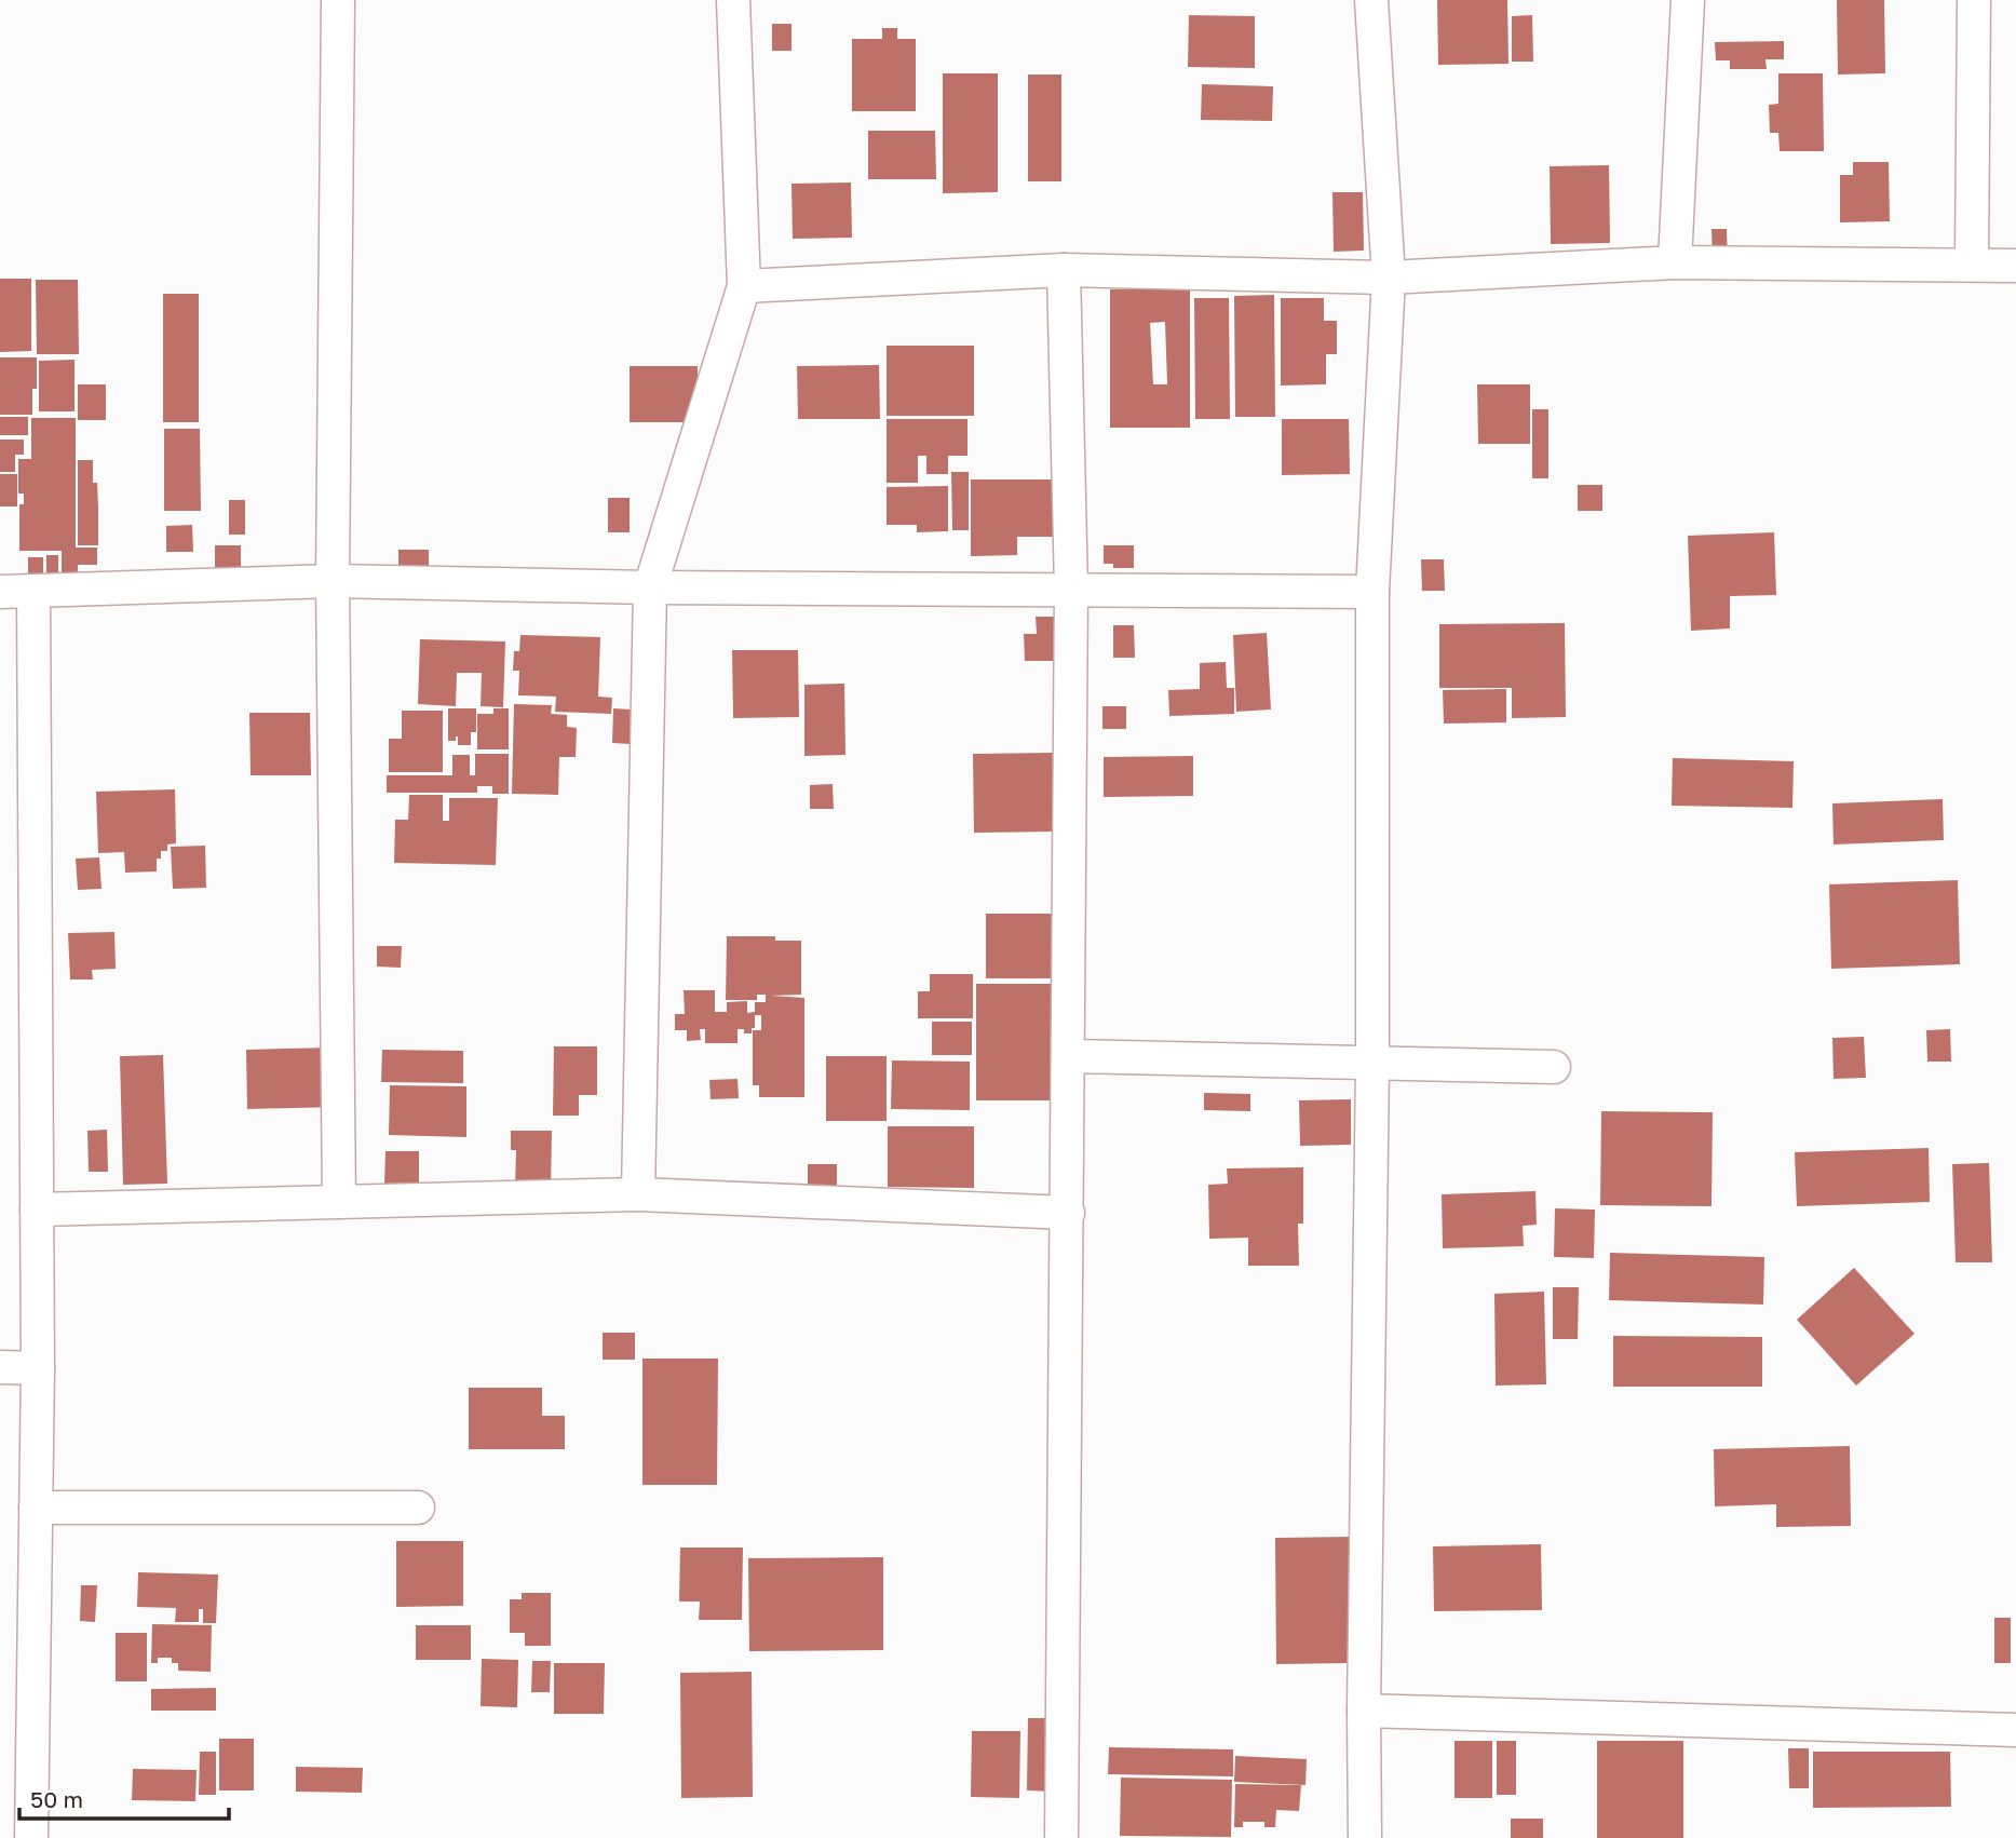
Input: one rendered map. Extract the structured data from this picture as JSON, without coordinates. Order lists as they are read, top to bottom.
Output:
{
  "scale_bar": "50 m"
}
